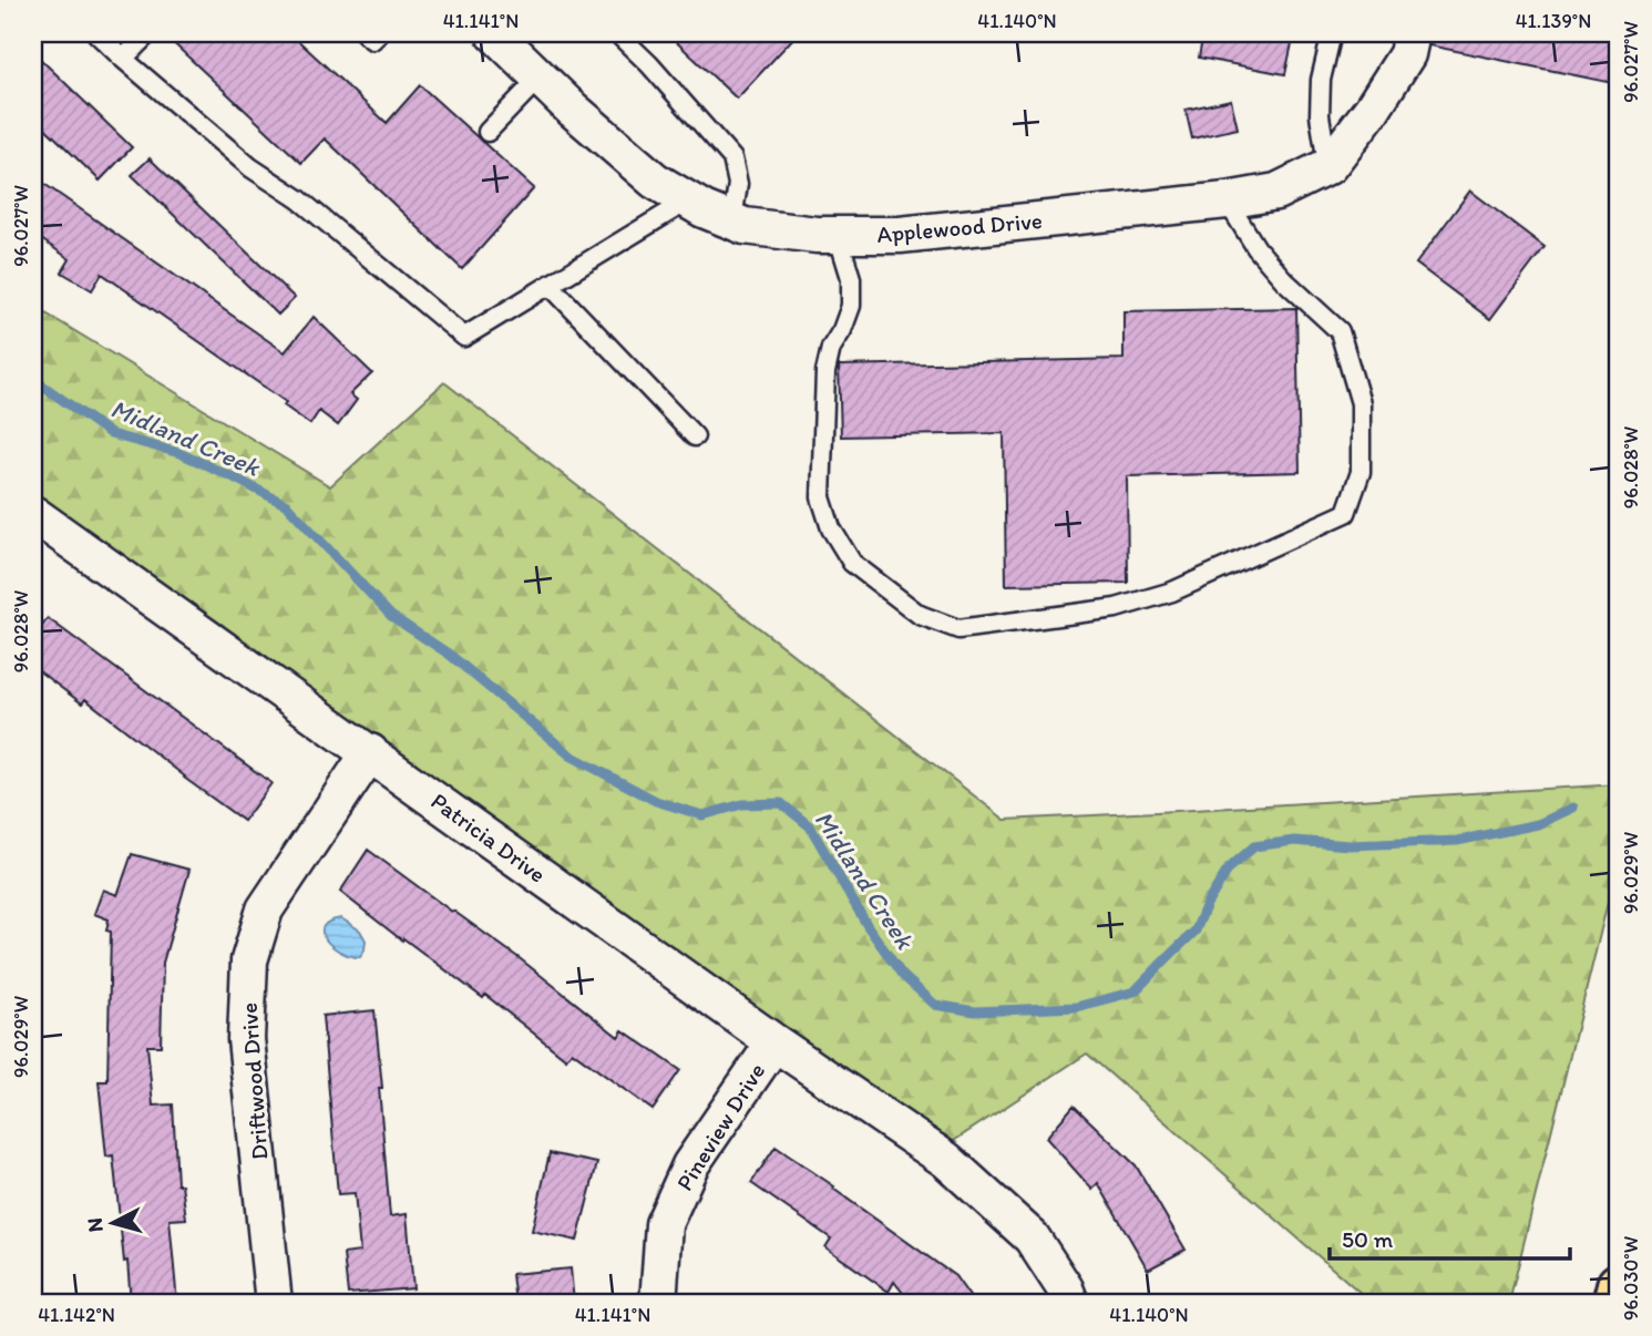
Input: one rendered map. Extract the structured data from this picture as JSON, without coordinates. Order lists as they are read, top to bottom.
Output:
{
  "streets": {
    "street": [
      "Applewood Drive",
      "Patricia Drive",
      "Driftwood Drive",
      "Pineview Drive"
    ]
  },
  "crossings": [
    ["Patricia Drive", "Driftwood Drive"],
    ["Patricia Drive", "Pineview Drive"]
  ],
  "water": ["Midland Creek"],
  "scale_bar": "50 m",
  "north": "left",
  "coordinates": [
    "41.141°N",
    "41.140°N",
    "41.139°N",
    "96.027°W",
    "96.028°W",
    "96.029°W",
    "96.030°W",
    "41.142°N"
  ]
}
